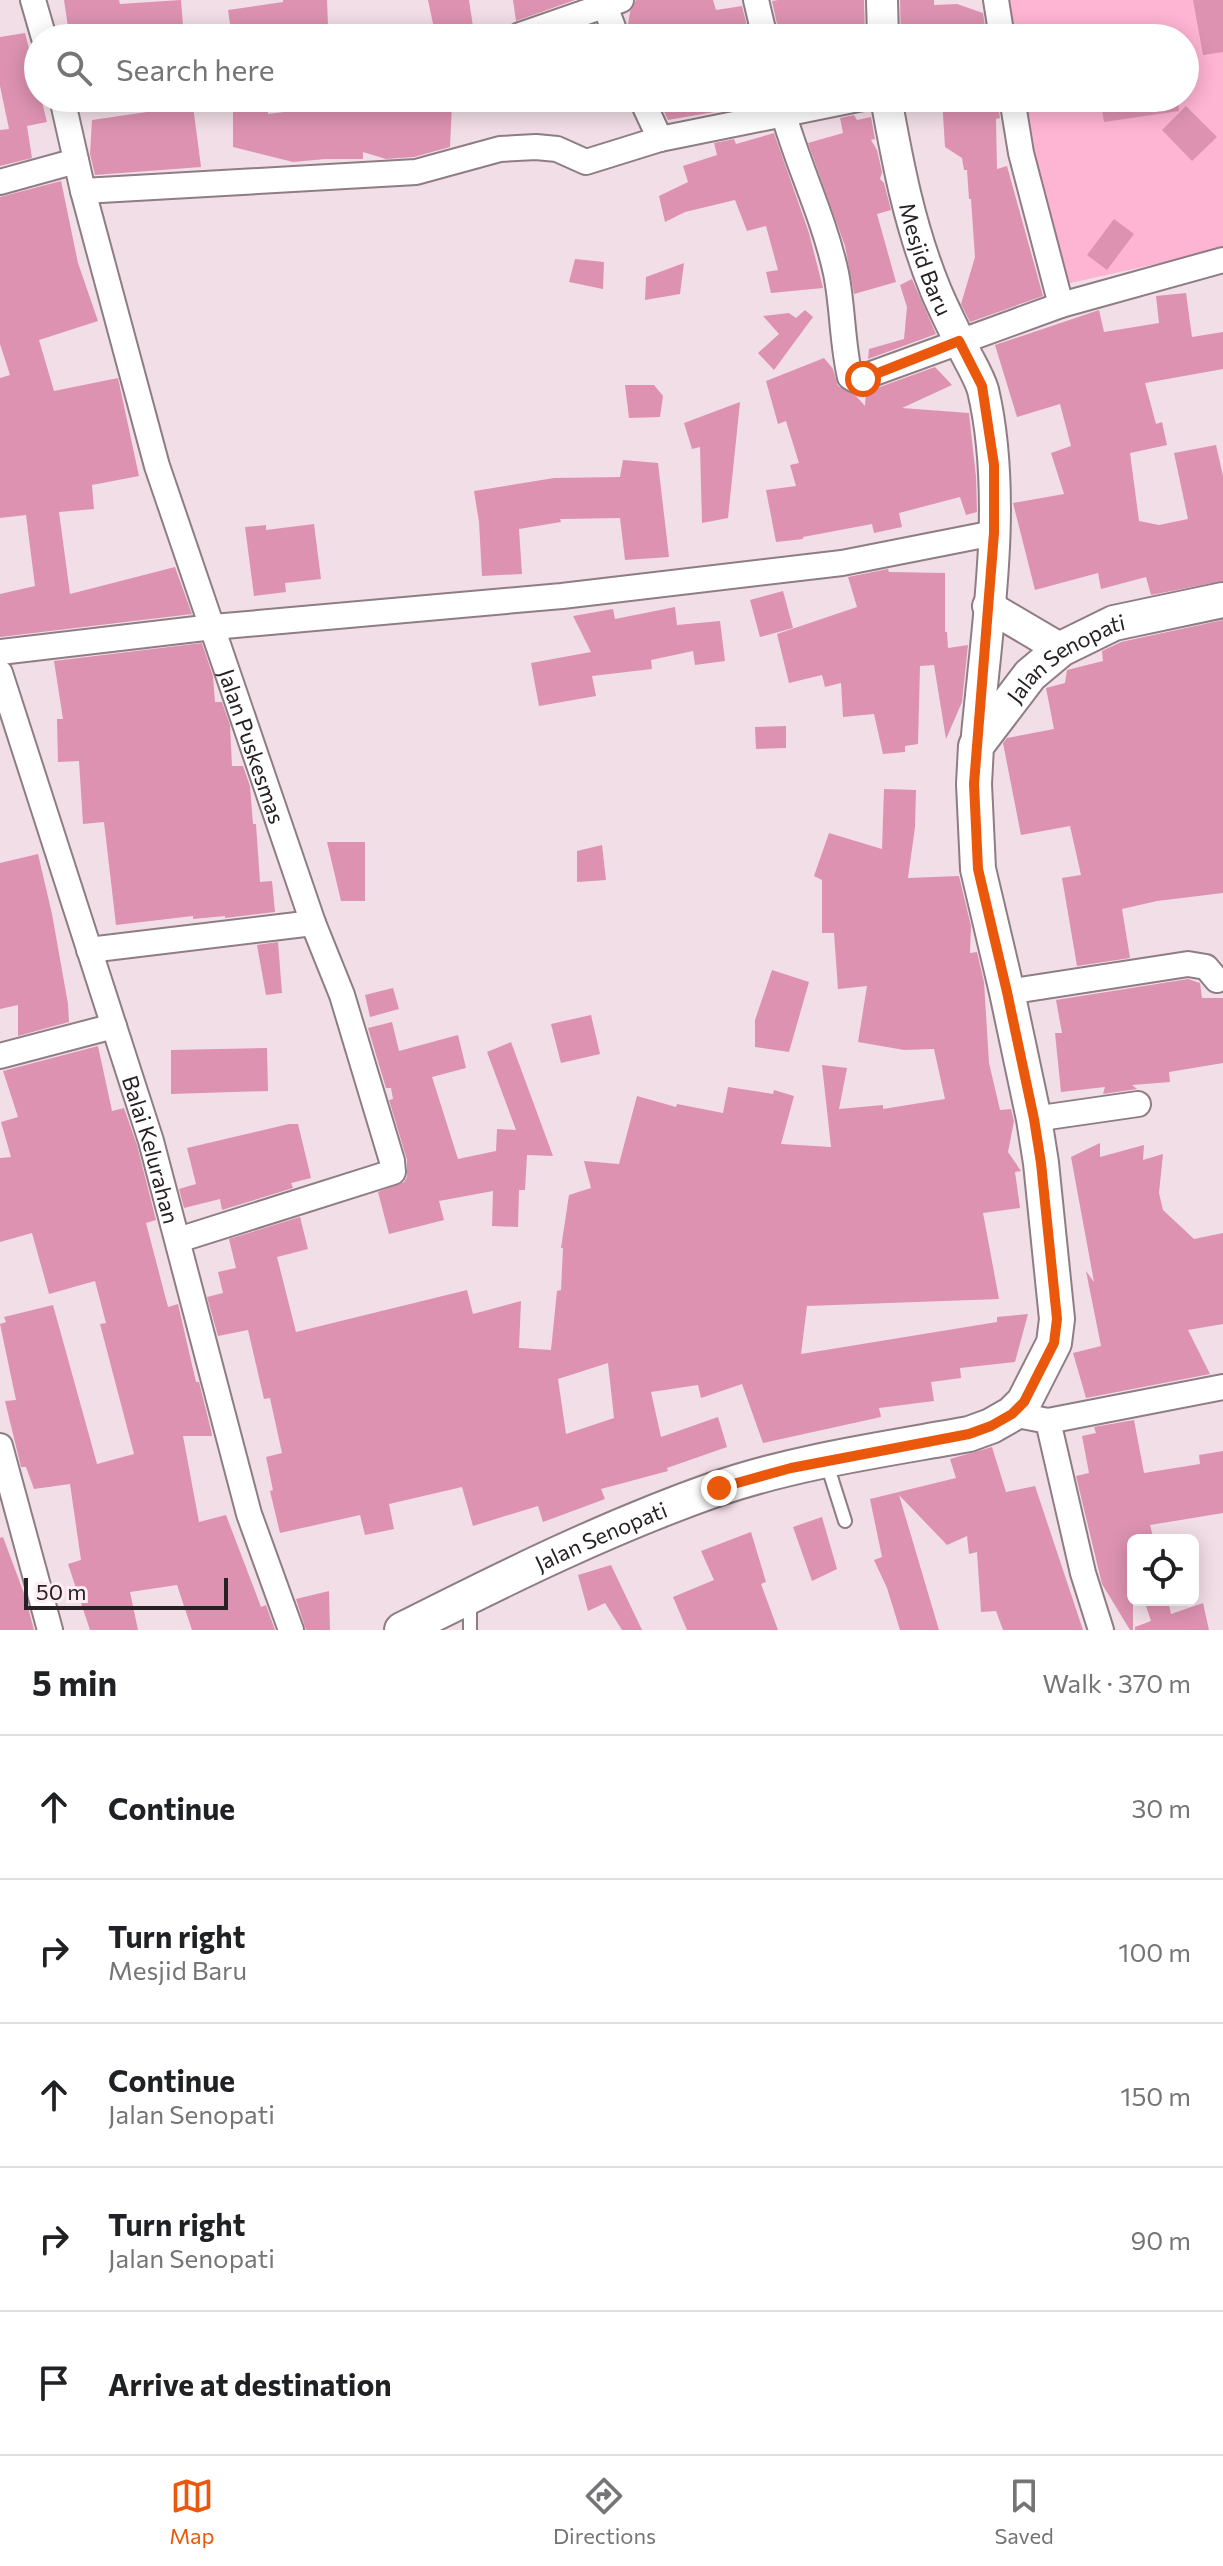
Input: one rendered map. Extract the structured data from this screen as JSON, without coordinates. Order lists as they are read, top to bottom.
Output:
{
  "streets": {
    "main road": ["Jalan Senopati"],
    "street": ["Mesjid Baru", "Jalan Puskesmas", "Balai Kelurahan"]
  },
  "crossings": [
    ["Mesjid Baru", "Jalan Senopati"],
    ["Jalan Puskesmas", "Balai Kelurahan"]
  ],
  "scale_bar": "50 m",
  "page": {
    "search": "Search here",
    "scale": "50 m",
    "heading": ["5 min", "Walk · 370 m"],
    "list": [
      ["Continue", "30 m"],
      ["Turn right", "Mesjid Baru", "100 m"],
      ["Continue", "Jalan Senopati", "150 m"],
      ["Turn right", "Jalan Senopati", "90 m"],
      "Arrive at destination"
    ],
    "nav": ["Map", "Directions", "Saved"]
  }
}
